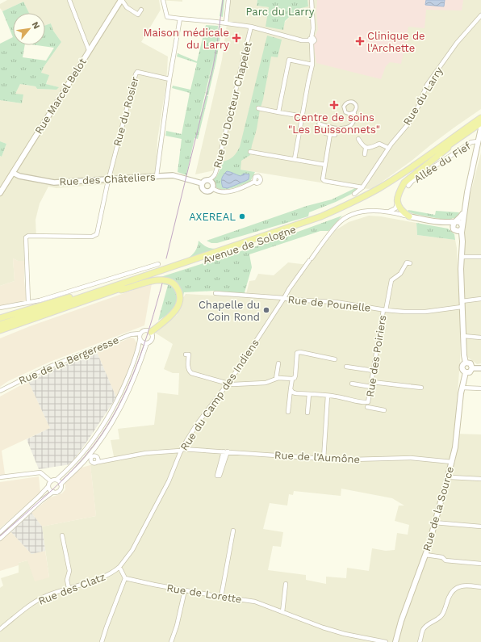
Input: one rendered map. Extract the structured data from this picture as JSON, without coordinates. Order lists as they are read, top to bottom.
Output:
{
  "streets": {
    "main road": [
      "Rue Marcel Belot",
      "Avenue de Sologne",
      "Rue du Camp des Indiens",
      "Rue de la Source"
    ],
    "street": [
      "Rue du Larry",
      "Rue du Docteur Chapelet",
      "Rue du Rosier",
      "Allée du Fief",
      "Rue des Châteliers",
      "Rue de Pounelle",
      "Rue des Poiriers",
      "Rue de la Bergeresse",
      "Rue de l'Aumône",
      "Rue des Clatz",
      "Rue de Lorette"
    ]
  },
  "crossings": [
    ["Rue Marcel Belot", "Rue des Châteliers"],
    ["Rue du Docteur Chapelet", "Rue des Châteliers"],
    ["Rue du Rosier", "Rue des Châteliers"],
    ["Rue de Pounelle", "Rue des Poiriers"],
    ["Rue de Pounelle", "Rue du Camp des Indiens"],
    ["Rue du Camp des Indiens", "Rue de l'Aumône"],
    ["Rue du Camp des Indiens", "Rue des Clatz"],
    ["Rue de l'Aumône", "Rue de la Source"]
  ],
  "parks": ["Parc du Larry"],
  "places": {
    "health": ["Maison médicale du Larry", "Clinique de l'Archette", "Centre de soins \"Les Buissonnets\""],
    "other": ["AXEREAL", "Chapelle du Coin Rond"]
  },
  "north": "top right"
}
